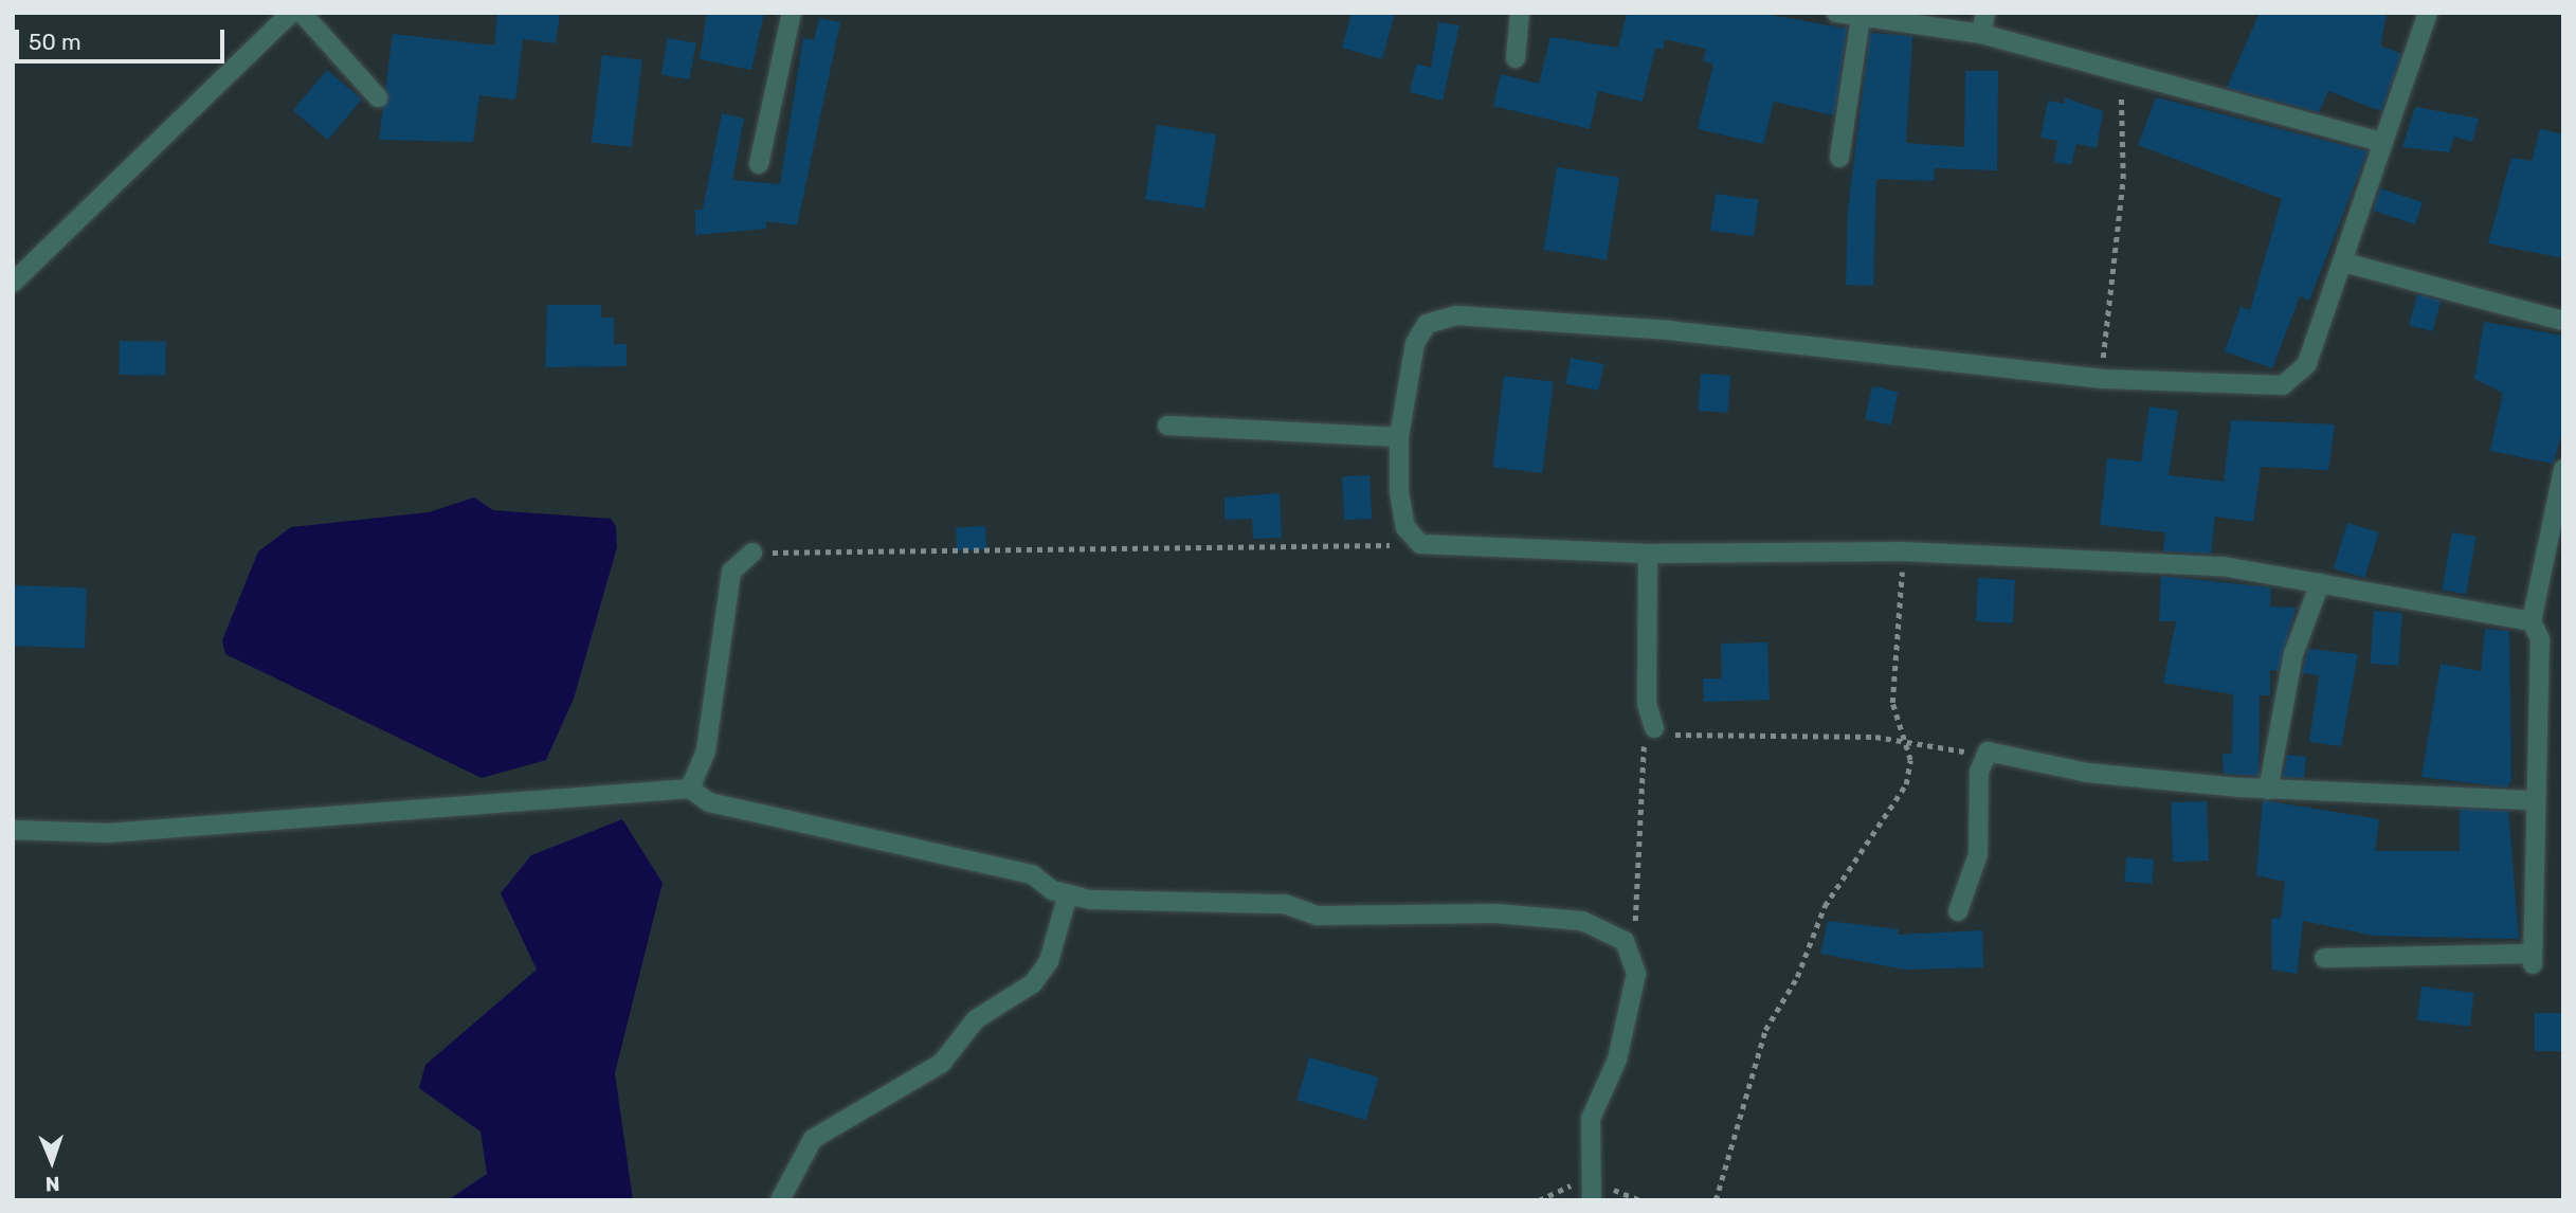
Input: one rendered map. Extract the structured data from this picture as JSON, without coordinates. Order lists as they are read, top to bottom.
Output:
{
  "scale_bar": "50 m",
  "north": "bottom"
}
